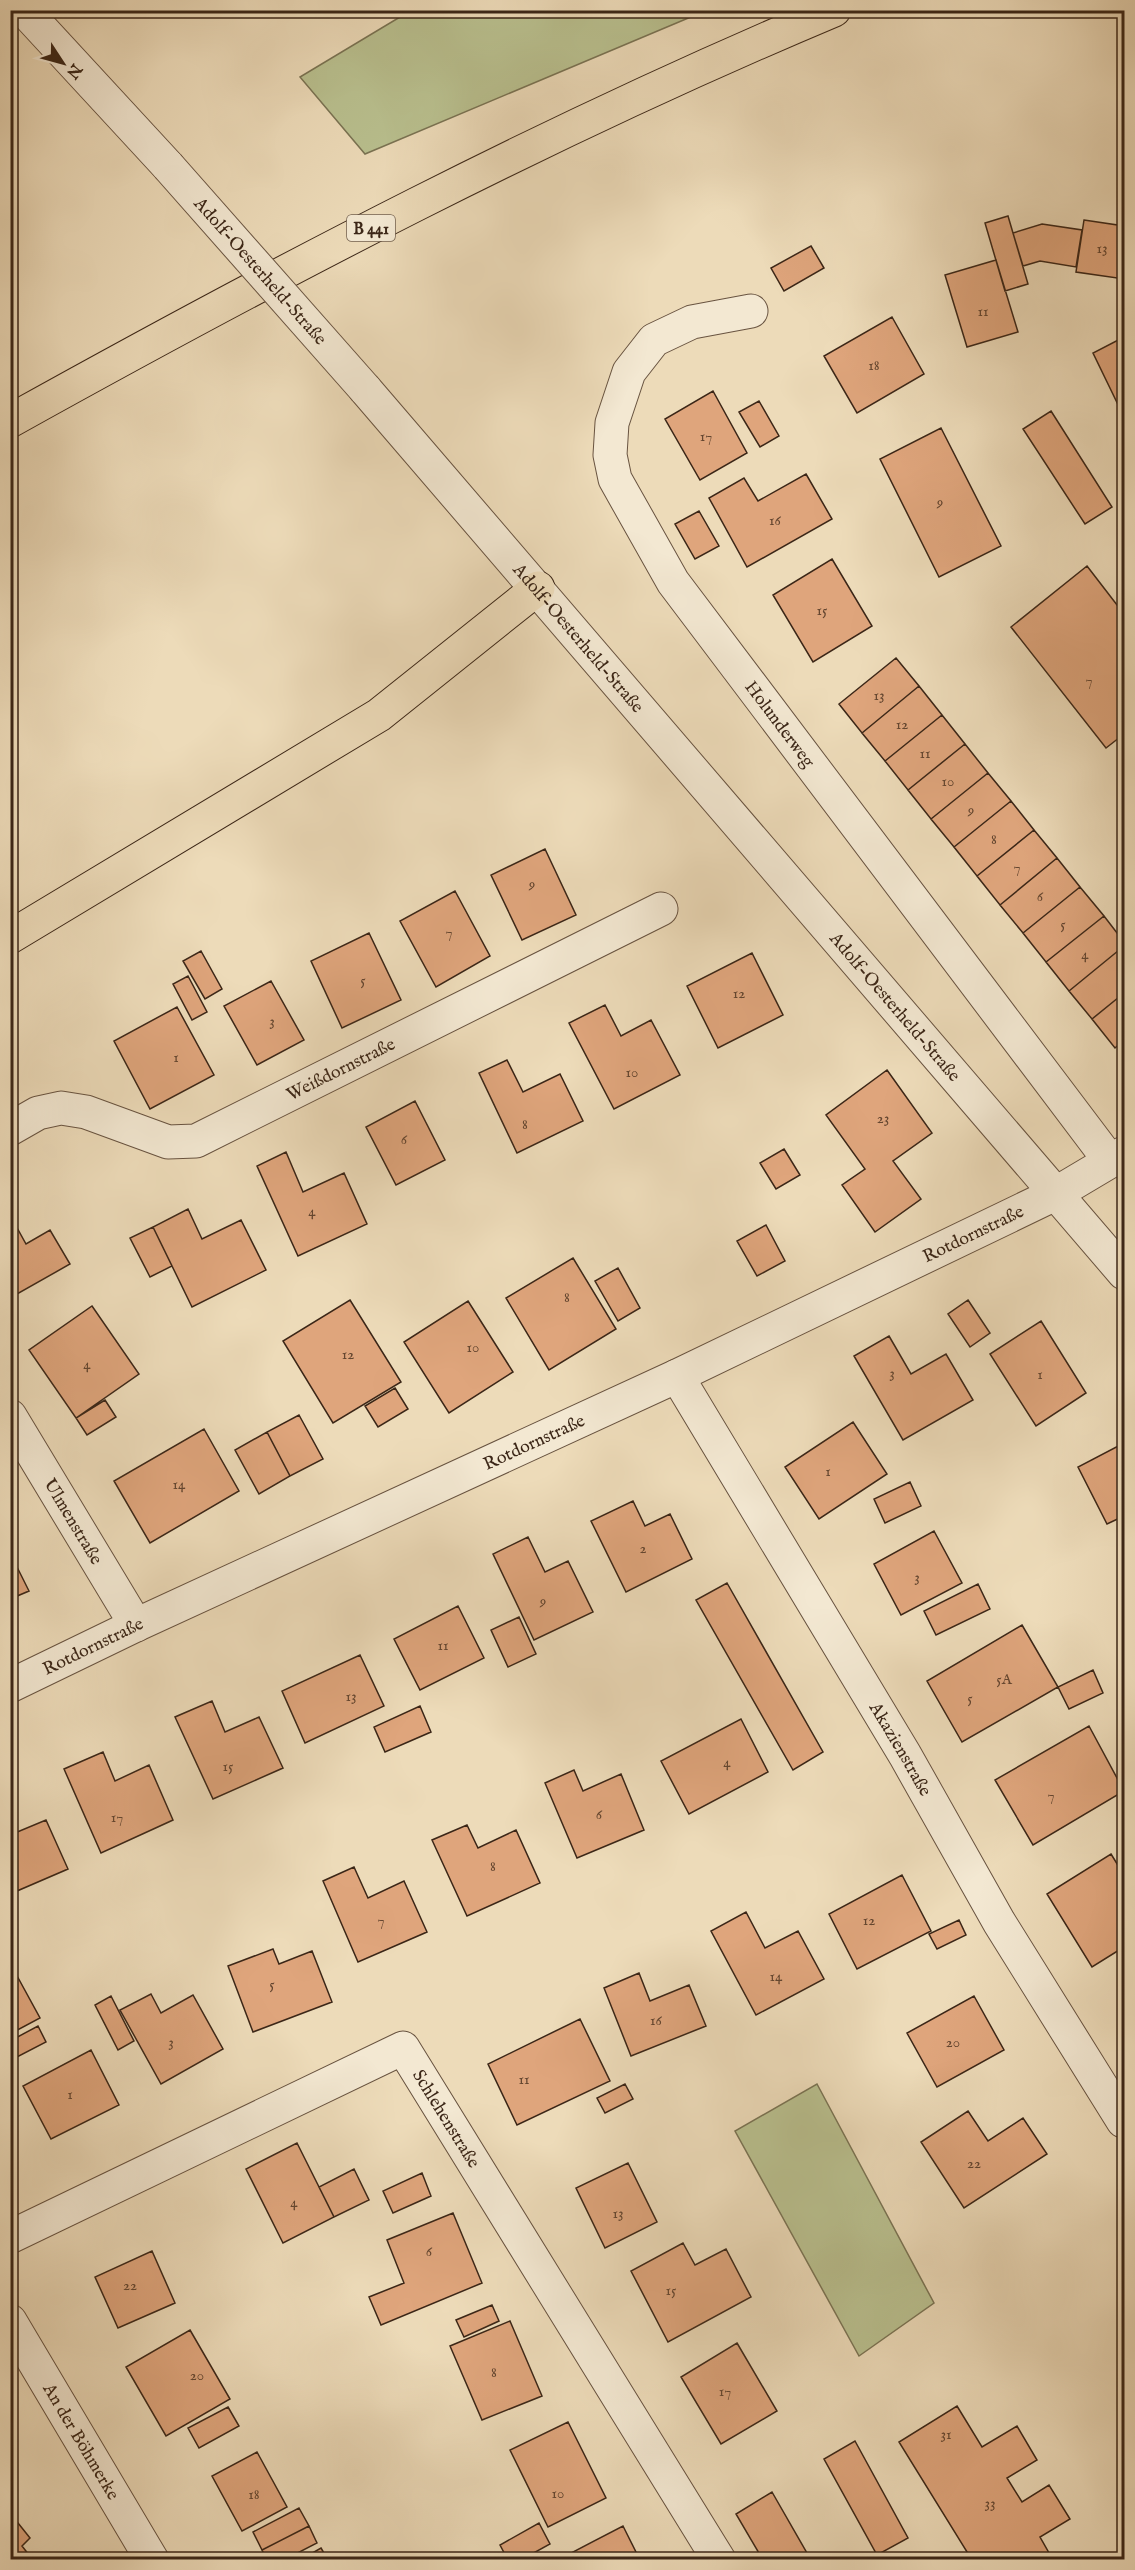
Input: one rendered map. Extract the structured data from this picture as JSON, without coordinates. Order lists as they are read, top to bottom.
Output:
{
  "streets": {
    "main road": ["B 441"],
    "street": [
      "Adolf-Oesterheld-Straße",
      "Holunderweg",
      "Weißdornstraße",
      "Rotdornstraße",
      "Ulmenstraße",
      "Akazienstraße",
      "Schlehenstraße",
      "An der Böhmerke"
    ]
  },
  "crossings": [
    ["Adolf-Oesterheld-Straße", "Rotdornstraße"],
    ["Holunderweg", "Rotdornstraße"],
    ["Rotdornstraße", "Ulmenstraße"],
    ["Rotdornstraße", "Akazienstraße"]
  ],
  "house_numbers": [
    "13",
    "11",
    "18",
    "17",
    "9",
    "16",
    "15",
    "7",
    "13",
    "12",
    "11",
    "10",
    "9",
    "8",
    "7",
    "9",
    "6",
    "5",
    "7",
    "4",
    "5",
    "12",
    "3",
    "1",
    "10",
    "23",
    "8",
    "6",
    "4",
    "8",
    "10",
    "12",
    "4",
    "3",
    "1",
    "1",
    "14",
    "2",
    "3",
    "9",
    "11",
    "5A",
    "13",
    "5",
    "4",
    "15",
    "7",
    "6",
    "17",
    "8",
    "7",
    "12",
    "14",
    "5",
    "16",
    "3",
    "20",
    "11",
    "1",
    "22",
    "4",
    "13",
    "6",
    "22",
    "15",
    "8",
    "20",
    "17",
    "31",
    "10",
    "18",
    "33"
  ],
  "north": "bottom right"
}
